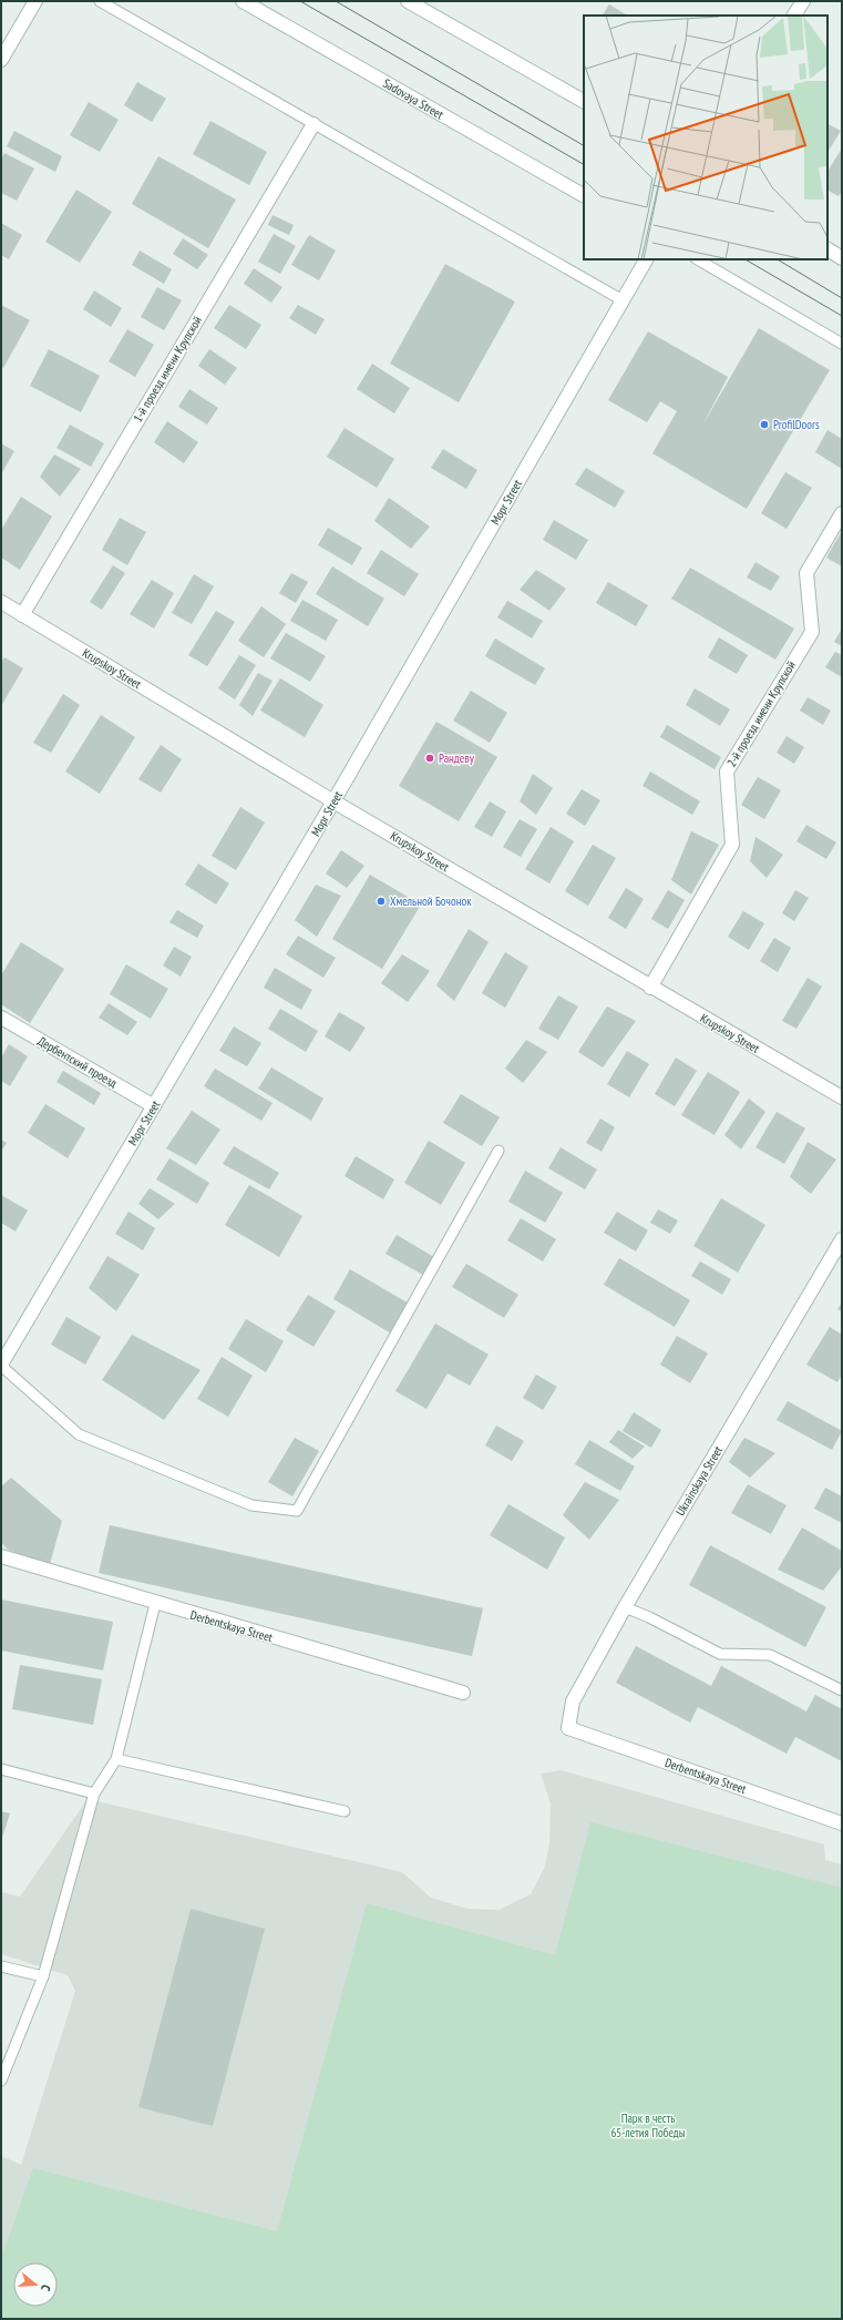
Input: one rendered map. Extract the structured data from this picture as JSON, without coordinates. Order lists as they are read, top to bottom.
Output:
{
  "streets": {
    "street": [
      "Sadovaya Street",
      "1-й проезд имени Крупской",
      "Mopr Street",
      "Krupskoy Street",
      "2-й проезд имени Крупской",
      "Дербентский проезд",
      "Ukrainskaya Street",
      "Derbentskaya Street"
    ]
  },
  "crossings": [
    ["1-й проезд имени Крупской", "Krupskoy Street"],
    ["Mopr Street", "Krupskoy Street"],
    ["Mopr Street", "Дербентский проезд"],
    ["Krupskoy Street", "2-й проезд имени Крупской"],
    ["Ukrainskaya Street", "Derbentskaya Street"]
  ],
  "parks": ["Парк в честь 65-летия Победы"],
  "places": ["ProfilDoors", "Рандеву", "Хмельной Бочонок"],
  "north": "right"
}
